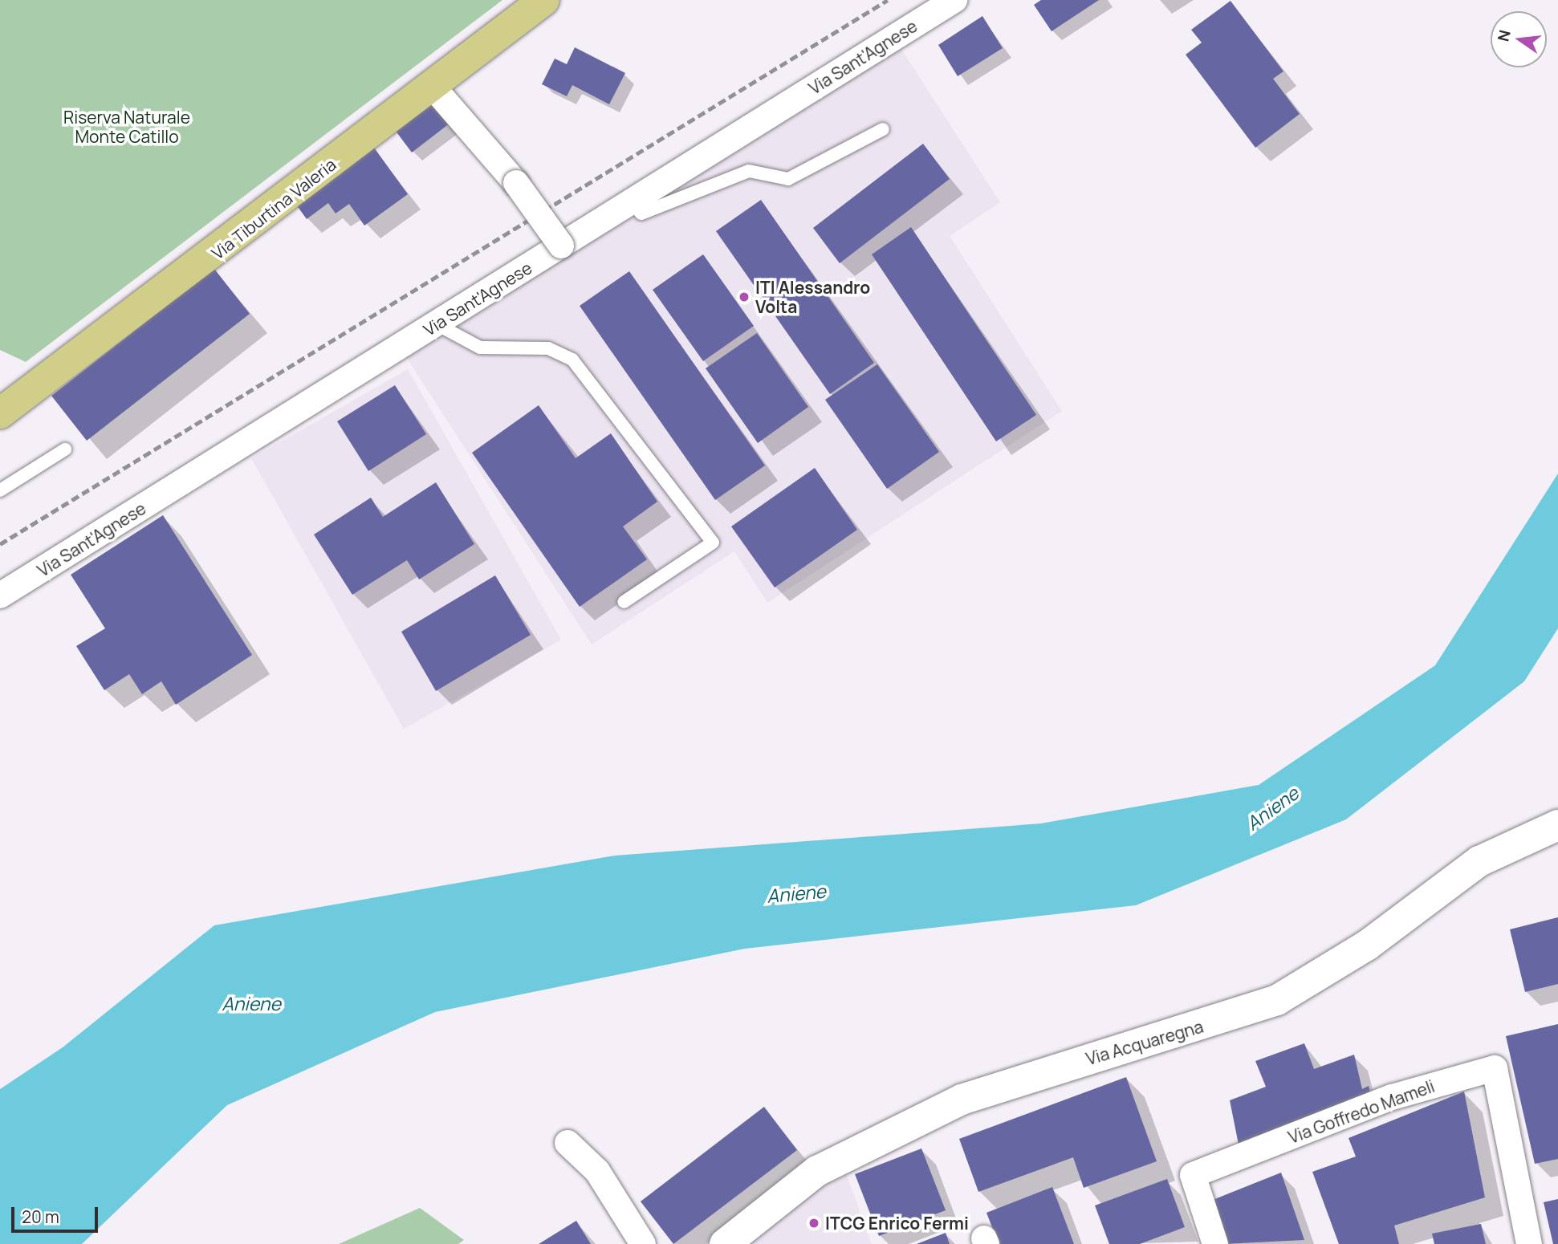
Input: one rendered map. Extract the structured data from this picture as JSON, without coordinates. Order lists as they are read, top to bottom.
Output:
{
  "streets": {
    "main road": ["Via Tiburtina Valeria", "Via Acquaregna"],
    "street": ["Via Sant'Agnese", "Via Goffredo Mameli"]
  },
  "water": ["Aniene"],
  "parks": ["Riserva Naturale Monte Catillo"],
  "places": ["ITI Alessandro Volta", "ITCG Enrico Fermi"],
  "scale_bar": "20 m",
  "north": "left"
}
